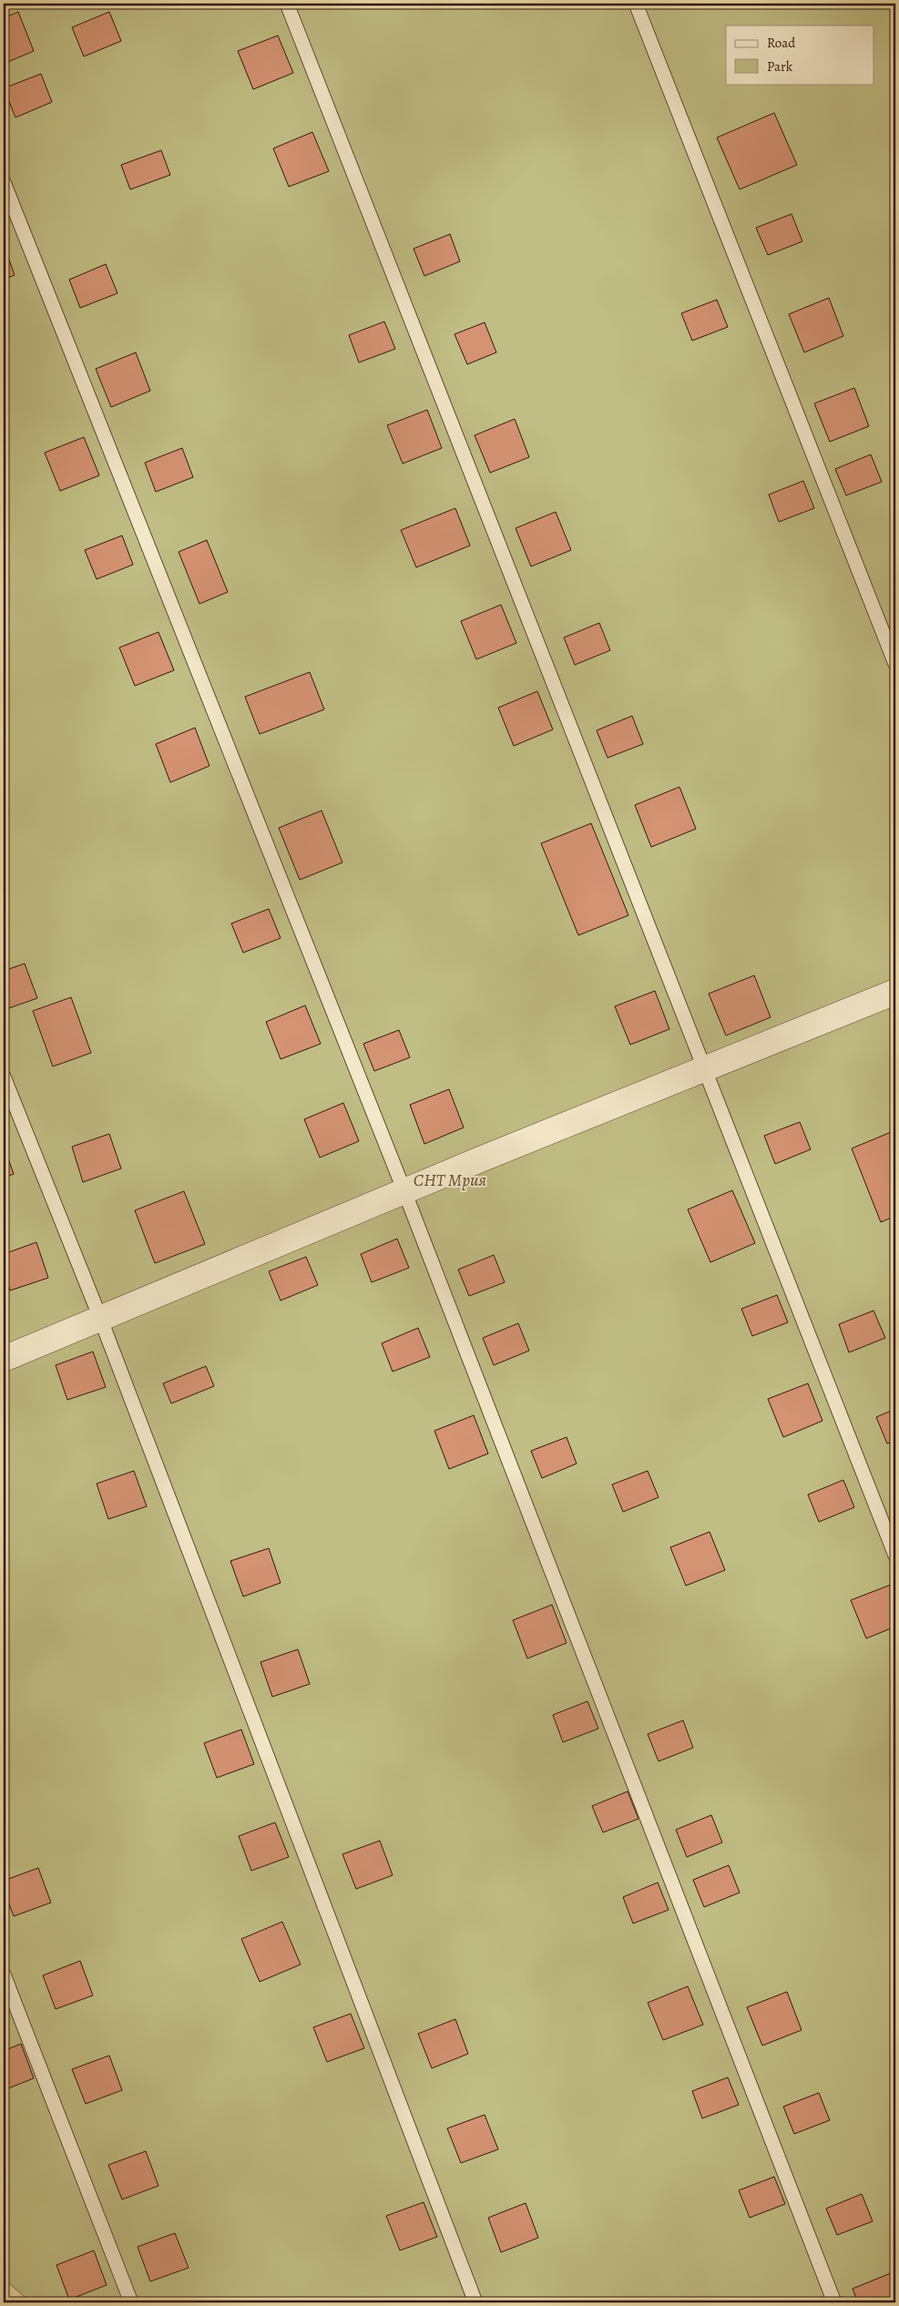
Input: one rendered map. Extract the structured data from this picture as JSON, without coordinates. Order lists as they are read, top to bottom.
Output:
{
  "parks": ["СНТ Мрия"],
  "legend": ["Road", "Park"]
}
